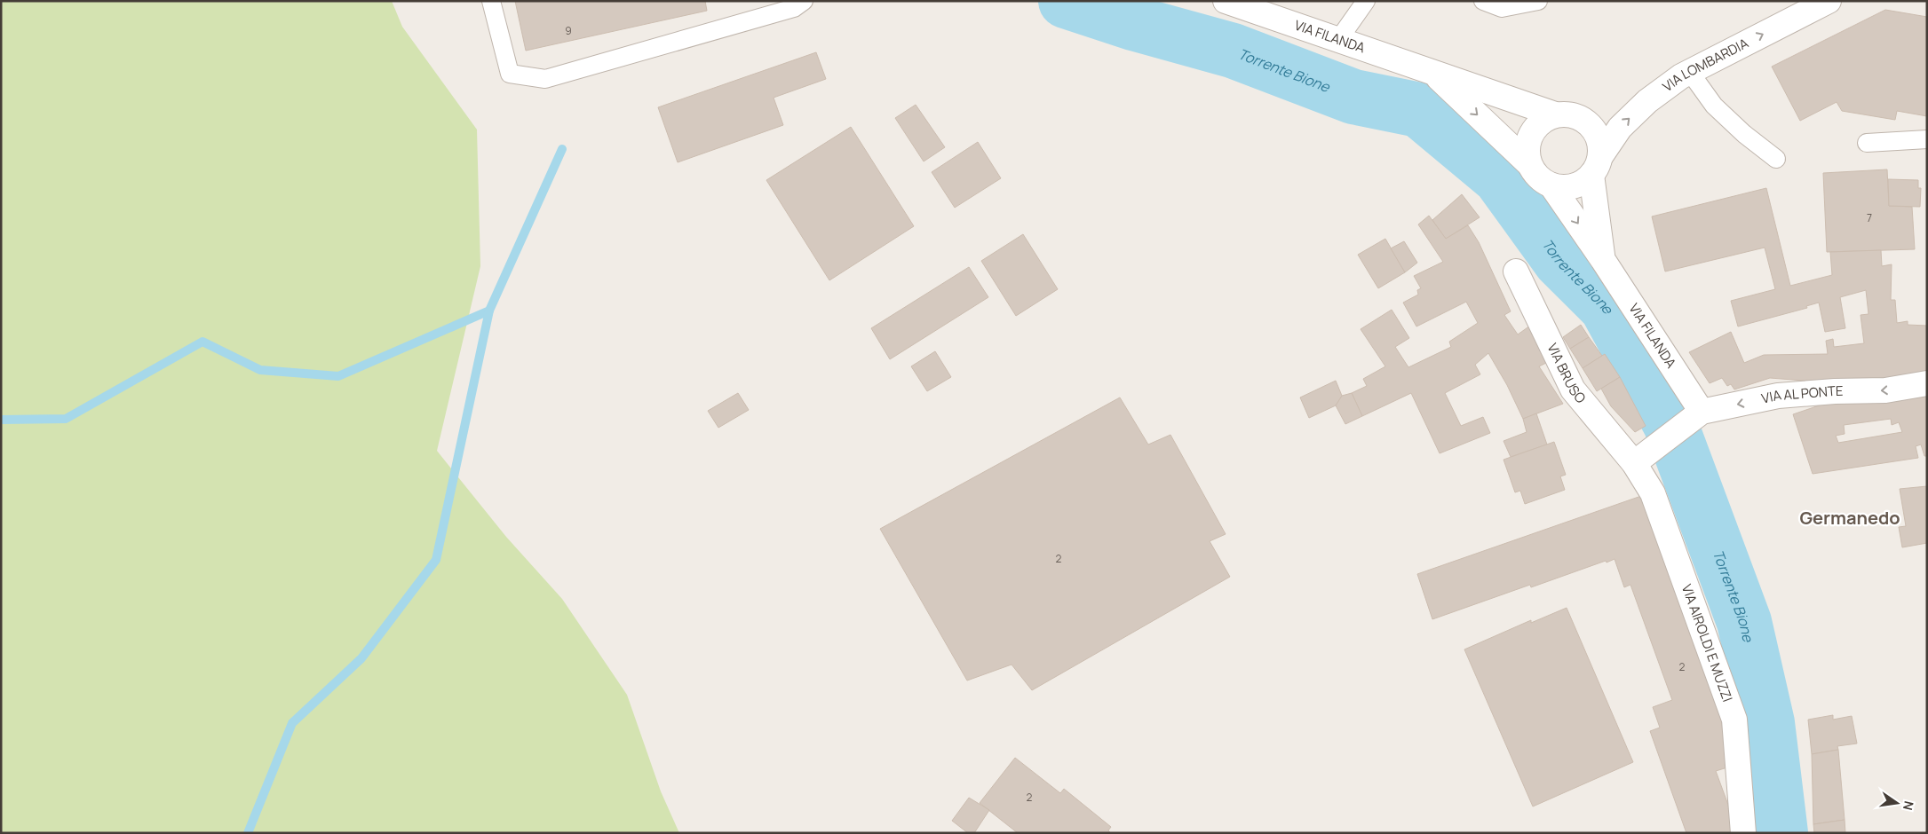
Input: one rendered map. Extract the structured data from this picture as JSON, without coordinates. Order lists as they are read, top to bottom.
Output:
{
  "streets": {
    "street": [
      "VIA FILANDA",
      "VIA LOMBARDIA",
      "VIA BRUSO",
      "VIA AL PONTE",
      "VIA AIROLDI E MUZZI"
    ]
  },
  "crossings": [
    ["VIA FILANDA", "VIA LOMBARDIA"],
    ["VIA FILANDA", "VIA AL PONTE"],
    ["VIA BRUSO", "VIA AIROLDI E MUZZI"]
  ],
  "one_way": ["VIA LOMBARDIA", "VIA AL PONTE"],
  "districts": ["Germanedo"],
  "water": ["Torrente Bione"],
  "house_numbers": [
    "9",
    "7",
    "2",
    "2",
    "2"
  ],
  "north": "right"
}
